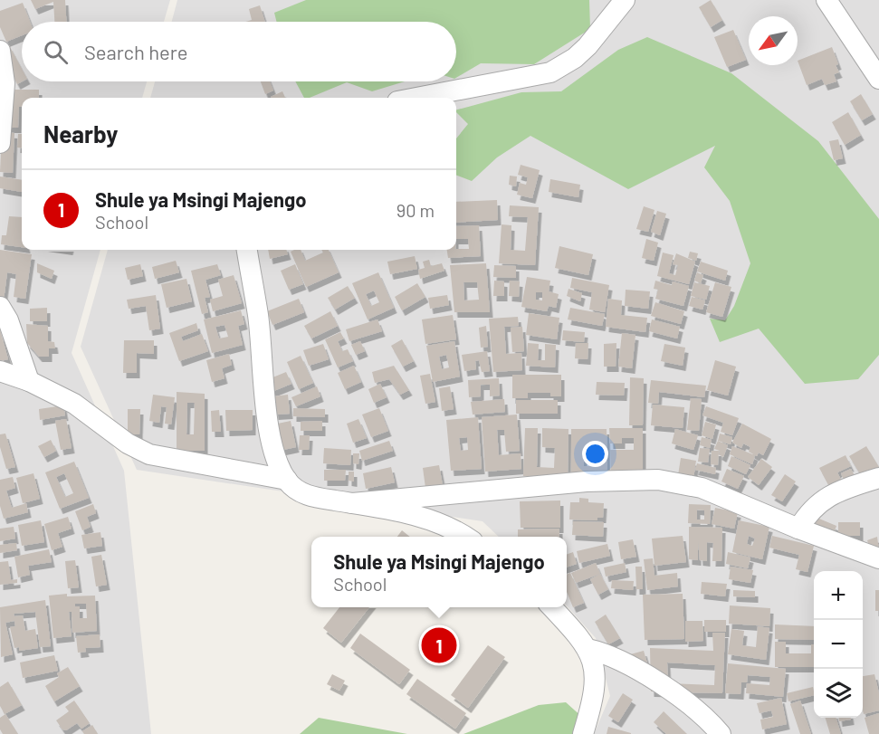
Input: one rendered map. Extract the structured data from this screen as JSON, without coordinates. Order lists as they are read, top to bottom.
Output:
{
  "north": "bottom left",
  "page": {
    "search": "Search here",
    "heading": "Nearby",
    "list": [
      {
        "mark": "1",
        "name": "Shule ya Msingi Majengo",
        "note": "School",
        "value": "90 m"
      }
    ],
    "popup": ["Shule ya Msingi Majengo", "School"],
    "map_buttons": ["+", "−"],
    "pins": "1"
  }
}
